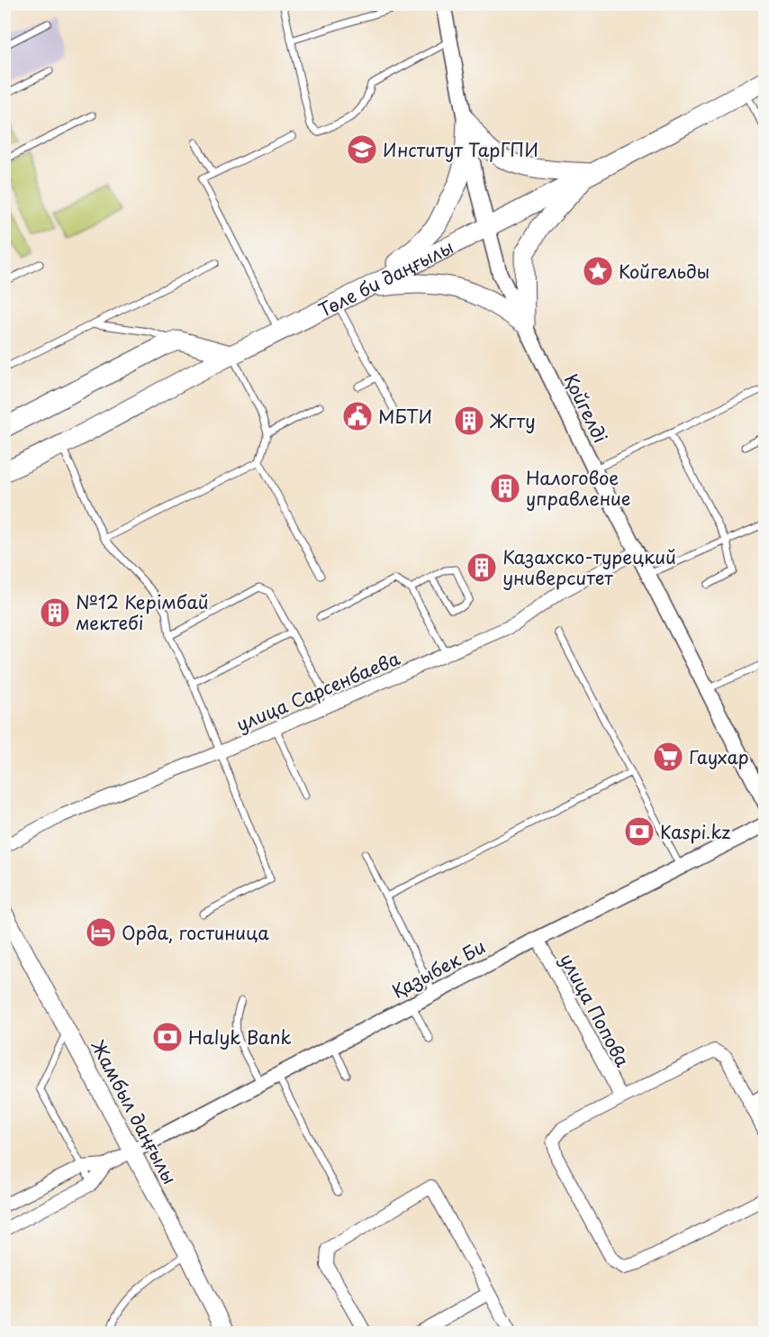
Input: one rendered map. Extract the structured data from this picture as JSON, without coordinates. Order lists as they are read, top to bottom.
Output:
{
  "streets": {
    "main road": ["Төле би даңғылы", "Жамбыл даңғылы"],
    "street": [
      "Қойгелді",
      "улица Сарсенбаева",
      "Қазыбек Би",
      "улица Попова"
    ]
  },
  "crossings": [
    ["Төле би даңғылы", "Қойгелді"],
    ["Қойгелді", "улица Сарсенбаева"],
    ["Қазыбек Би", "улица Попова"],
    ["Қазыбек Би", "Жамбыл даңғылы"]
  ],
  "places": {
    "school or university": ["Институт ТарГПИ"],
    "place": ["Койгельды"],
    "public building": ["МБТИ"],
    "building": [
      "Жгту",
      "Налоговое управление",
      "Казахско-турецкий университет",
      "№12 Керімбай мектебі"
    ],
    "supermarket": ["Гаухар"],
    "bank": ["Kaspi.kz", "Halyk Bank"],
    "hotel": ["Орда, гостиница"]
  }
}
